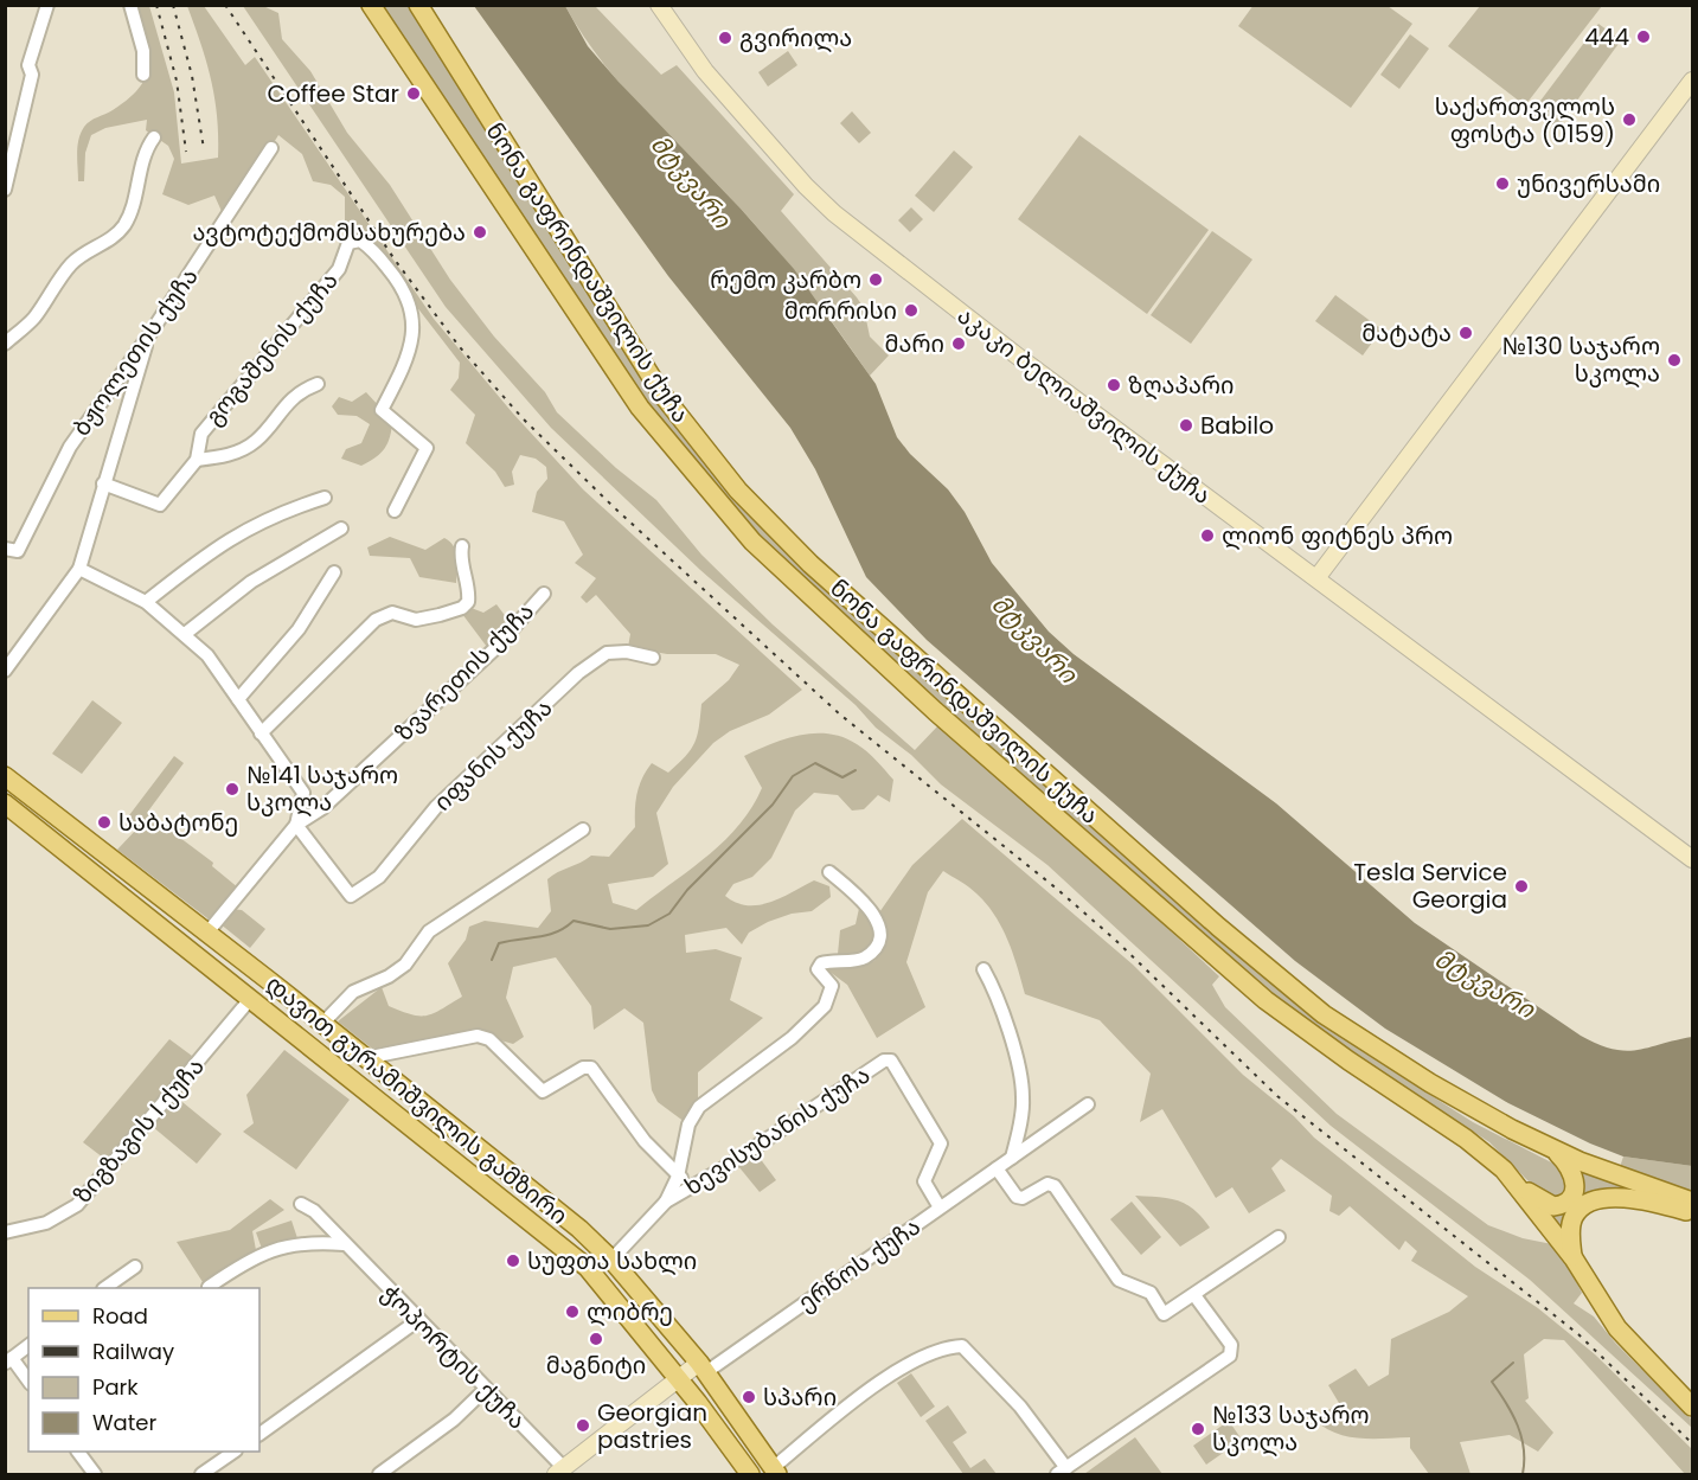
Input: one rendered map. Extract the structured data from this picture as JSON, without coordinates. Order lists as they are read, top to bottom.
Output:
{
  "streets": {
    "main road": ["ნონა გაფრინდაშვილის ქუჩა", "აკაკი ბელიაშვილის ქუჩა", "დავით გურამიშვილის გამზირი"],
    "street": [
      "გოგაშენის ქუჩა",
      "ბჟოლეთის ქუჩა",
      "ზვარეთის ქუჩა",
      "იფანის ქუჩა",
      "ზიგზაგის I ქუჩა",
      "ხევისუბანის ქუჩა",
      "ერწოს ქუჩა",
      "ჭოპორტის ქუჩა"
    ]
  },
  "crossings": [
    ["ზვარეთის ქუჩა", "იფანის ქუჩა"],
    ["ზვარეთის ქუჩა", "დავით გურამიშვილის გამზირი"],
    ["დავით გურამიშვილის გამზირი", "ზიგზაგის I ქუჩა"],
    ["დავით გურამიშვილის გამზირი", "ხევისუბანის ქუჩა"],
    ["დავით გურამიშვილის გამზირი", "ერწოს ქუჩა"],
    ["ხევისუბანის ქუჩა", "ერწოს ქუჩა"]
  ],
  "water": ["მტკვარი"],
  "places": [
    "444",
    "გვირილა",
    "Coffee Star",
    "საქართველოს ფოსტა (0159)",
    "უნივერსამი",
    "ავტოტექმომსახურება",
    "რემო კარბო",
    "მორრისი",
    "მატატა",
    "მარი",
    "№130 საჯარო სკოლა",
    "ზღაპარი",
    "Babilo",
    "ლიონ ფიტნეს პრო",
    "№141 საჯარო სკოლა",
    "საბატონე",
    "Tesla Service Georgia",
    "სუფთა სახლი",
    "ლიბრე",
    "მაგნიტი",
    "სპარი",
    "Georgian pastries",
    "№133 საჯარო სკოლა"
  ],
  "legend": [
    "Road",
    "Railway",
    "Park",
    "Water"
  ]
}
